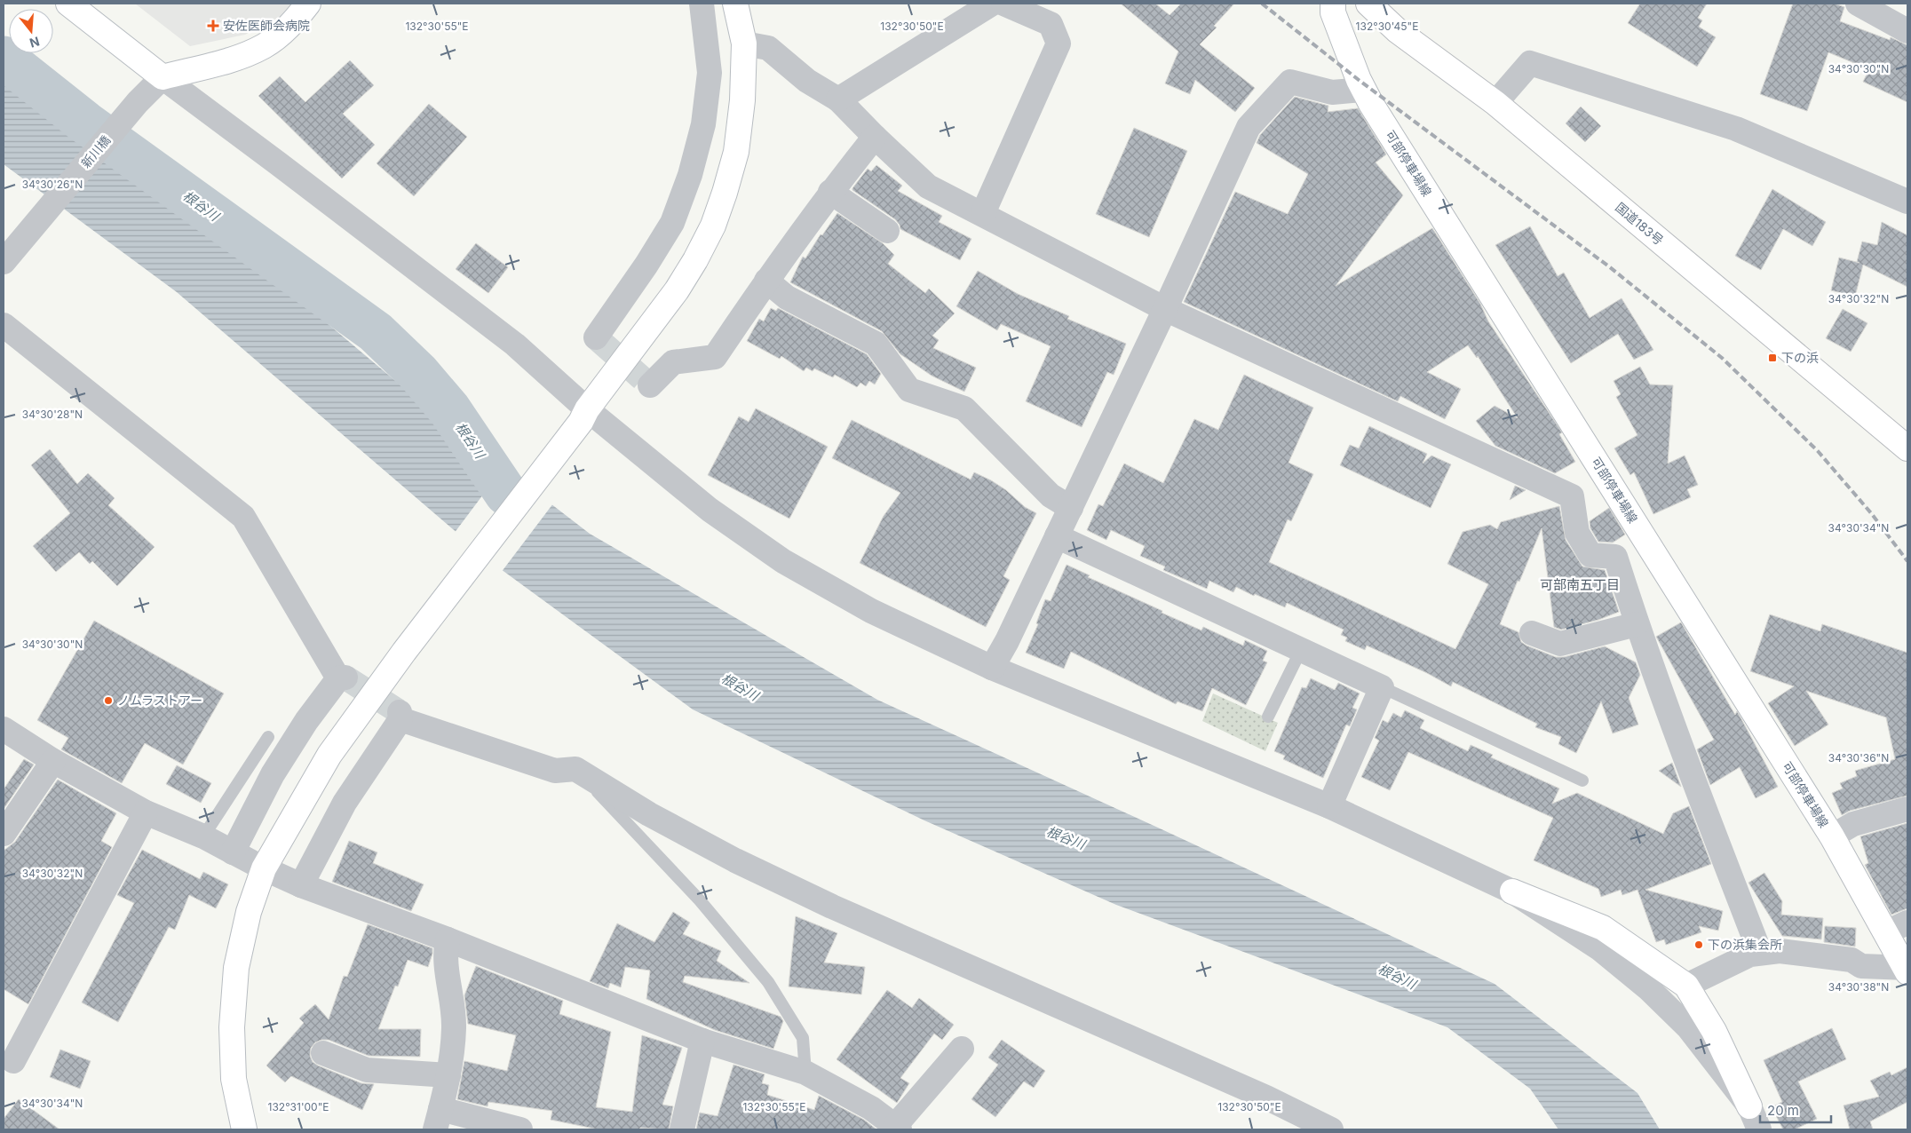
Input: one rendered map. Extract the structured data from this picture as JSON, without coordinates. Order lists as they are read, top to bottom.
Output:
{
  "streets": {
    "main road": ["可部停車場線", "国道183号"],
    "street": ["新川橋"]
  },
  "districts": ["可部南五丁目"],
  "water": ["根谷川"],
  "places": {
    "health": ["安佐医師会病院"],
    "transit": ["下の浜"],
    "other": ["ノムラストアー", "下の浜集会所"]
  },
  "scale_bar": "20 m",
  "north": "bottom",
  "coordinates": [
    "132°30'55\"E",
    "132°30'50\"E",
    "132°30'45\"E",
    "34°30'30\"N",
    "34°30'26\"N",
    "34°30'32\"N",
    "34°30'28\"N",
    "34°30'34\"N",
    "34°30'36\"N",
    "34°30'38\"N",
    "132°31'00\"E"
  ]
}
